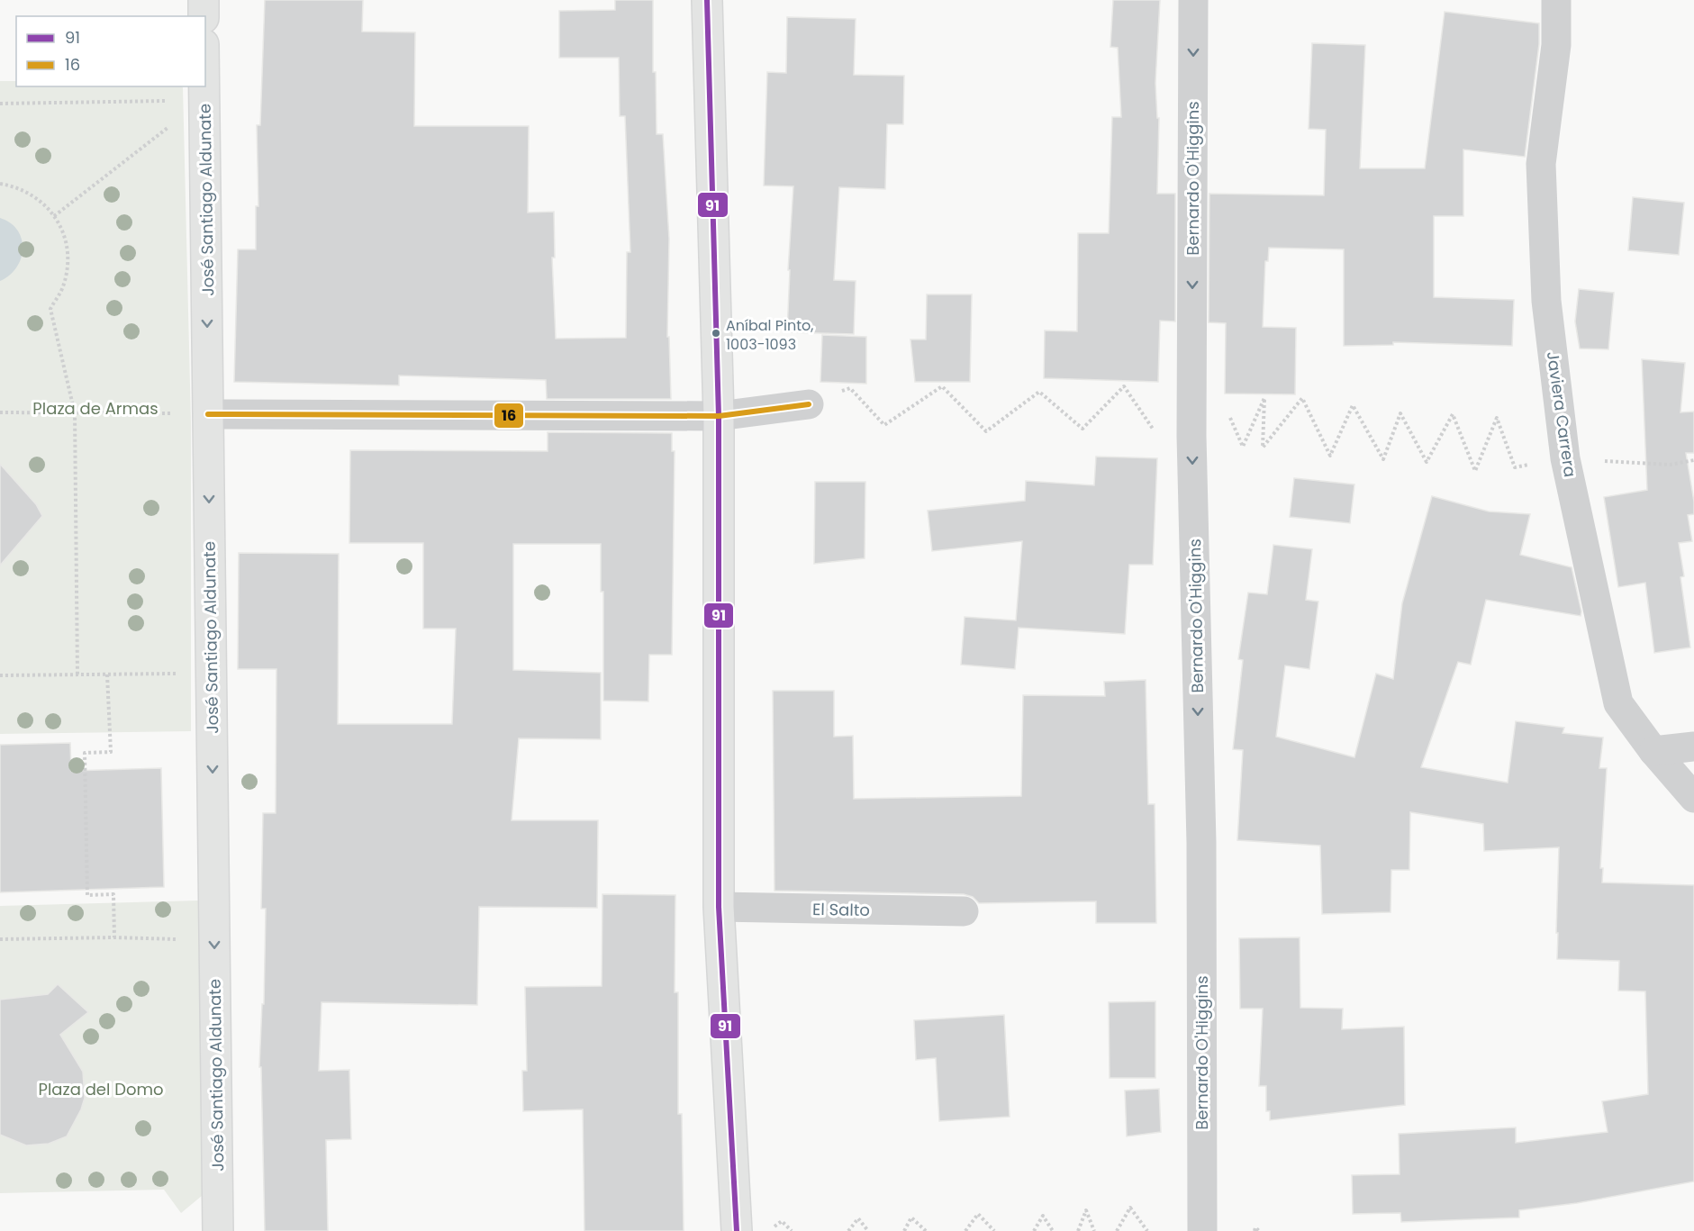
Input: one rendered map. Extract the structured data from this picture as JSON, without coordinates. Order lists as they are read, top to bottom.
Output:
{
  "streets": {
    "main road": ["José Santiago Aldunate"],
    "street": ["Bernardo O'Higgins", "Javiera Carrera", "El Salto"]
  },
  "one_way": ["Bernardo O'Higgins", "José Santiago Aldunate"],
  "parks": ["Plaza de Armas", "Plaza del Domo"],
  "places": ["Aníbal Pinto, 1003-1093"],
  "lines": ["transit line 91", "transit line 16"],
  "legend": ["91", "16"]
}
